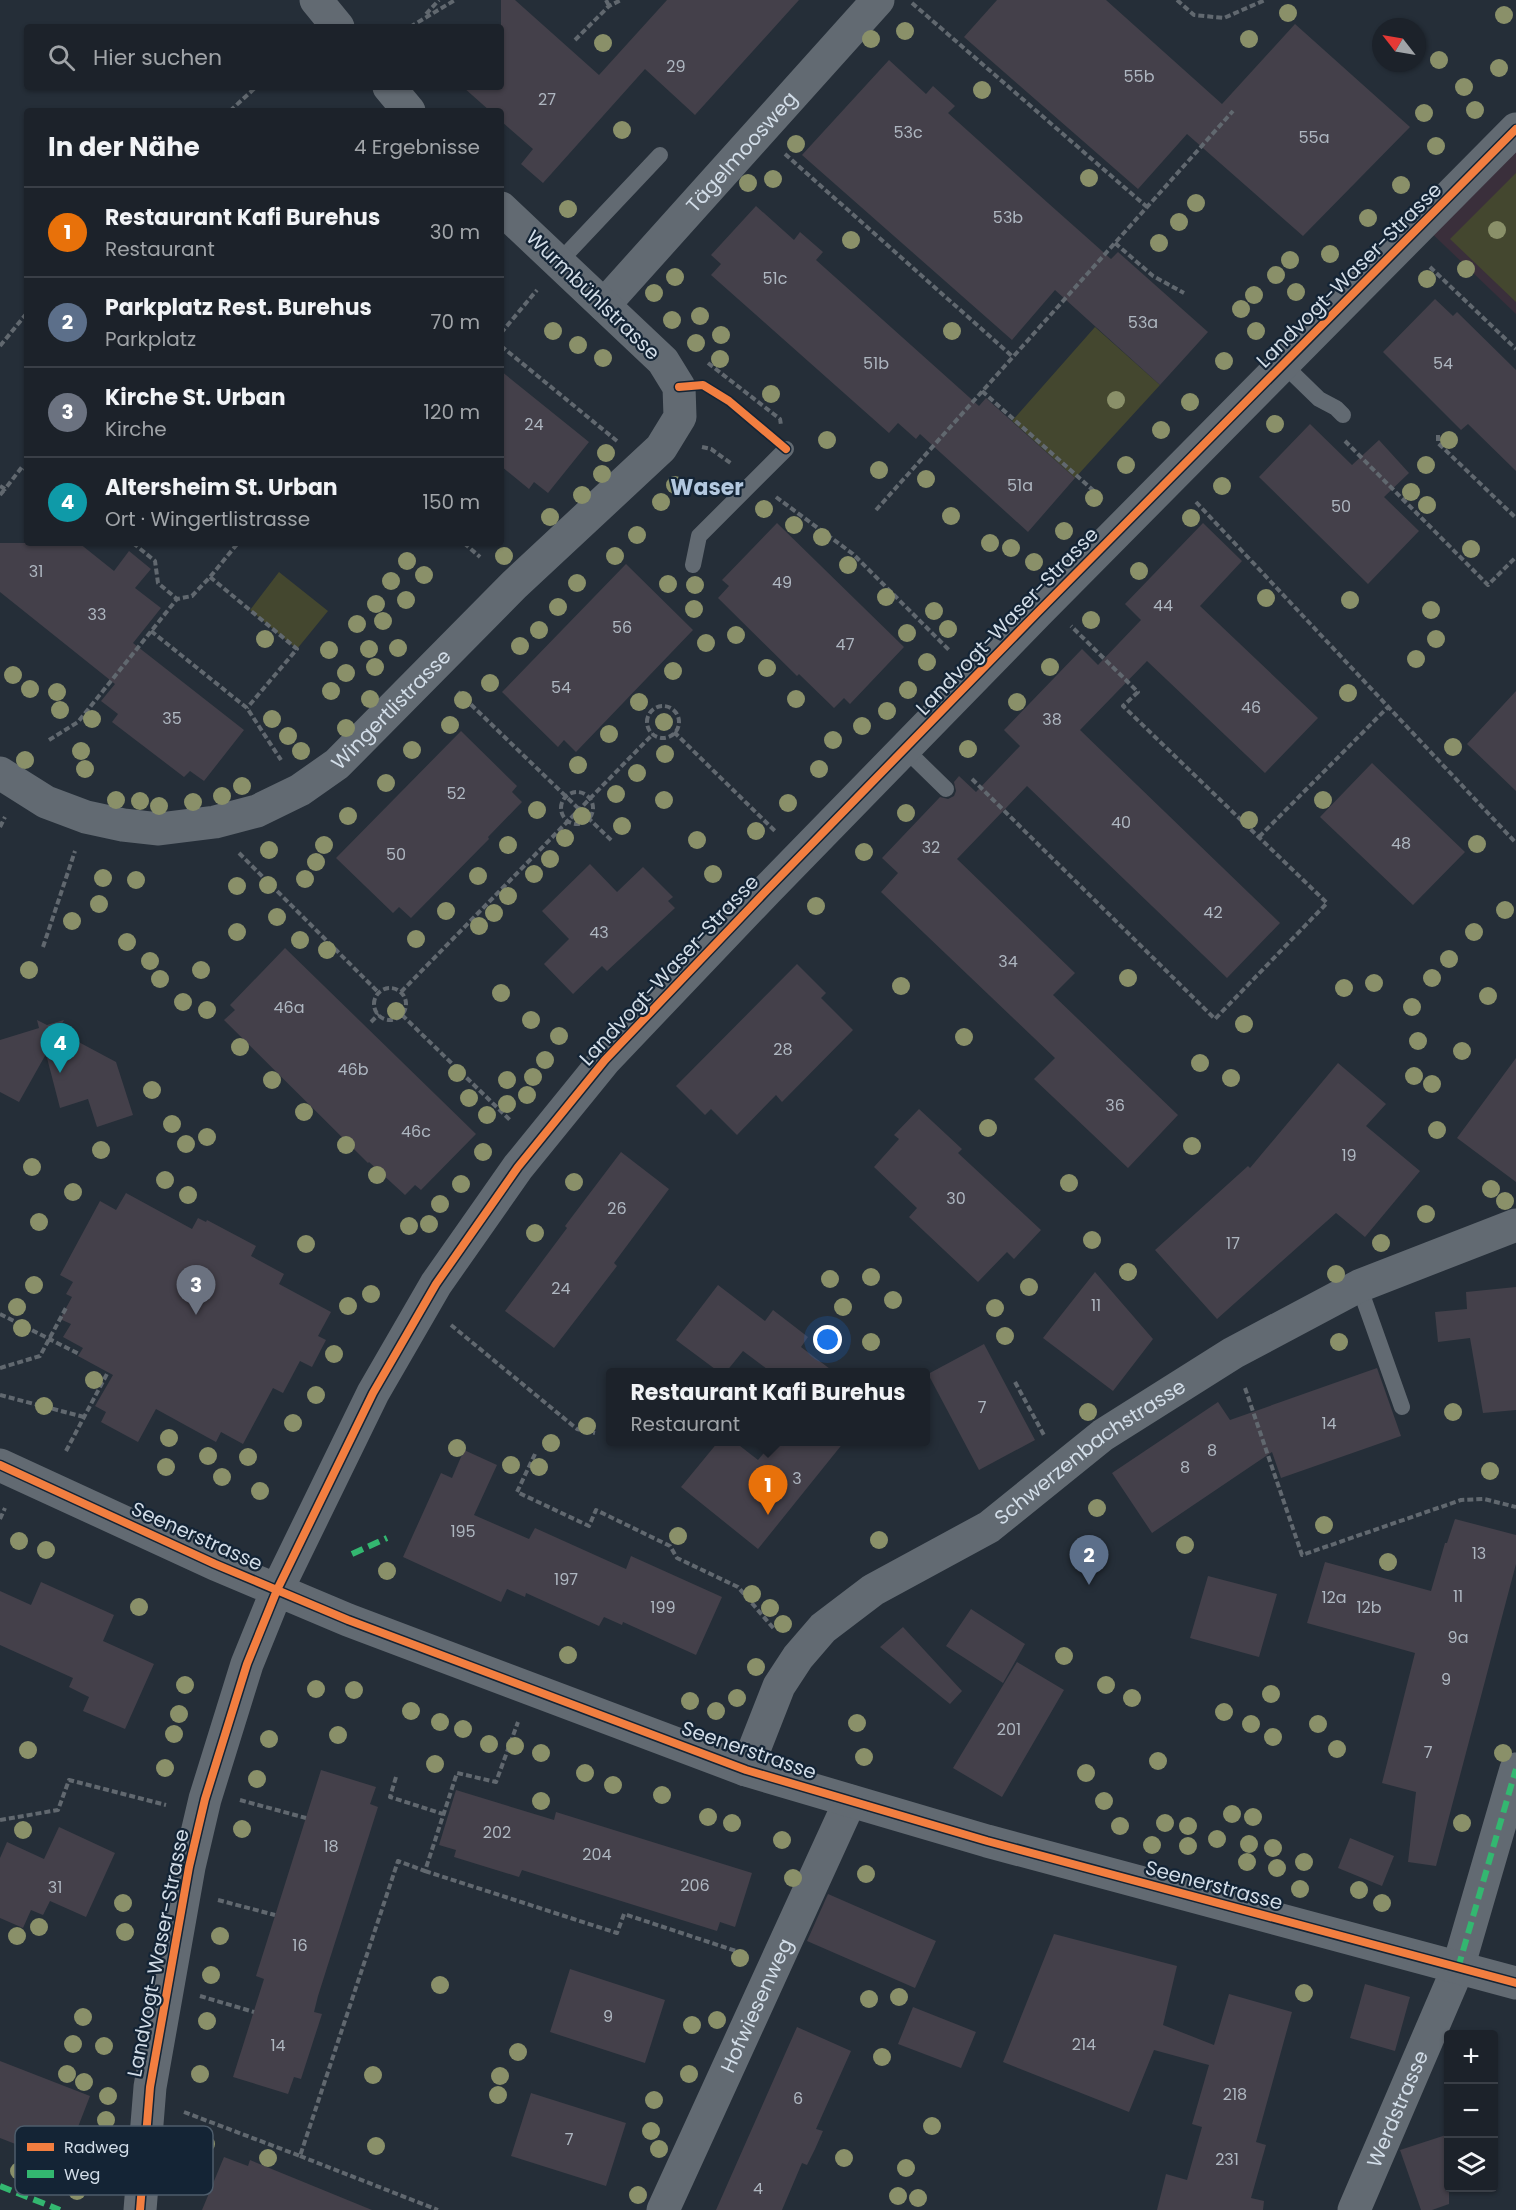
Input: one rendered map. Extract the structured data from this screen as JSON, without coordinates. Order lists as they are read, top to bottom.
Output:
{
  "streets": {
    "street": [
      "Tägelmoosweg",
      "Landvogt-Waser-Strasse",
      "Wurmbühlstrasse",
      "Wingertlistrasse",
      "Schwerzenbachstrasse",
      "Seenerstrasse",
      "Hofwiesenweg",
      "Werdstrasse"
    ]
  },
  "crossings": [
    ["Tägelmoosweg", "Wurmbühlstrasse"],
    ["Landvogt-Waser-Strasse", "Seenerstrasse"],
    ["Wurmbühlstrasse", "Wingertlistrasse"],
    ["Schwerzenbachstrasse", "Seenerstrasse"],
    ["Seenerstrasse", "Hofwiesenweg"],
    ["Seenerstrasse", "Werdstrasse"]
  ],
  "districts": ["Waser"],
  "house_numbers": [
    "29",
    "55b",
    "27",
    "53c",
    "55a",
    "53b",
    "51c",
    "53a",
    "51b",
    "54",
    "24",
    "51a",
    "50",
    "31",
    "49",
    "44",
    "33",
    "56",
    "47",
    "54",
    "46",
    "35",
    "38",
    "52",
    "40",
    "48",
    "32",
    "50",
    "42",
    "43",
    "34",
    "46a",
    "28",
    "46b",
    "36",
    "46c",
    "19",
    "30",
    "26",
    "17",
    "24",
    "11",
    "7",
    "14",
    "8",
    "8",
    "3",
    "195",
    "13",
    "197",
    "11",
    "12a",
    "199",
    "12b",
    "9a",
    "9",
    "201",
    "7",
    "202",
    "18",
    "204",
    "206",
    "31",
    "16",
    "9",
    "214",
    "14",
    "218",
    "6",
    "7",
    "231",
    "4"
  ],
  "legend": ["Radweg", "Weg"],
  "north": "top left",
  "page": {
    "search": "Hier suchen",
    "heading": ["In der Nähe", "4 Ergebnisse"],
    "list": [
      {
        "mark": "1",
        "name": "Restaurant Kafi Burehus",
        "note": "Restaurant",
        "value": "30 m"
      },
      {
        "mark": "2",
        "name": "Parkplatz Rest. Burehus",
        "note": "Parkplatz",
        "value": "70 m"
      },
      {
        "mark": "3",
        "name": "Kirche St. Urban",
        "note": "Kirche",
        "value": "120 m"
      },
      {
        "mark": "4",
        "name": "Altersheim St. Urban",
        "note": "Ort · Wingertlistrasse",
        "value": "150 m"
      }
    ],
    "pins": [
      "4",
      "3",
      "1",
      "2"
    ],
    "popup": ["Restaurant Kafi Burehus", "Restaurant"],
    "map_buttons": ["+", "−"]
  }
}
